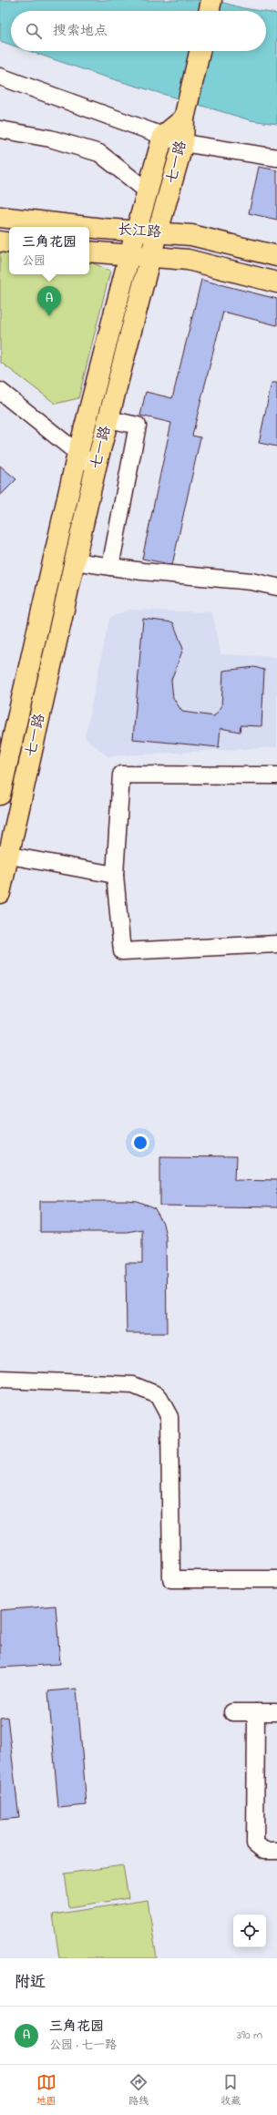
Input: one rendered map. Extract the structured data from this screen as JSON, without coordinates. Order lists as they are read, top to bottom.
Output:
{
  "streets": {
    "main road": ["七一路", "长江路"]
  },
  "crossings": [
    ["七一路", "长江路"]
  ],
  "page": {
    "search": "搜索地点",
    "popup": ["三角花园", "公园"],
    "pins": "A",
    "heading": "附近",
    "list": [
      {
        "mark": "A",
        "name": "三角花园",
        "note": "公园 · 七一路",
        "value": "390 m"
      }
    ],
    "nav": ["地图", "路线", "收藏"]
  }
}
